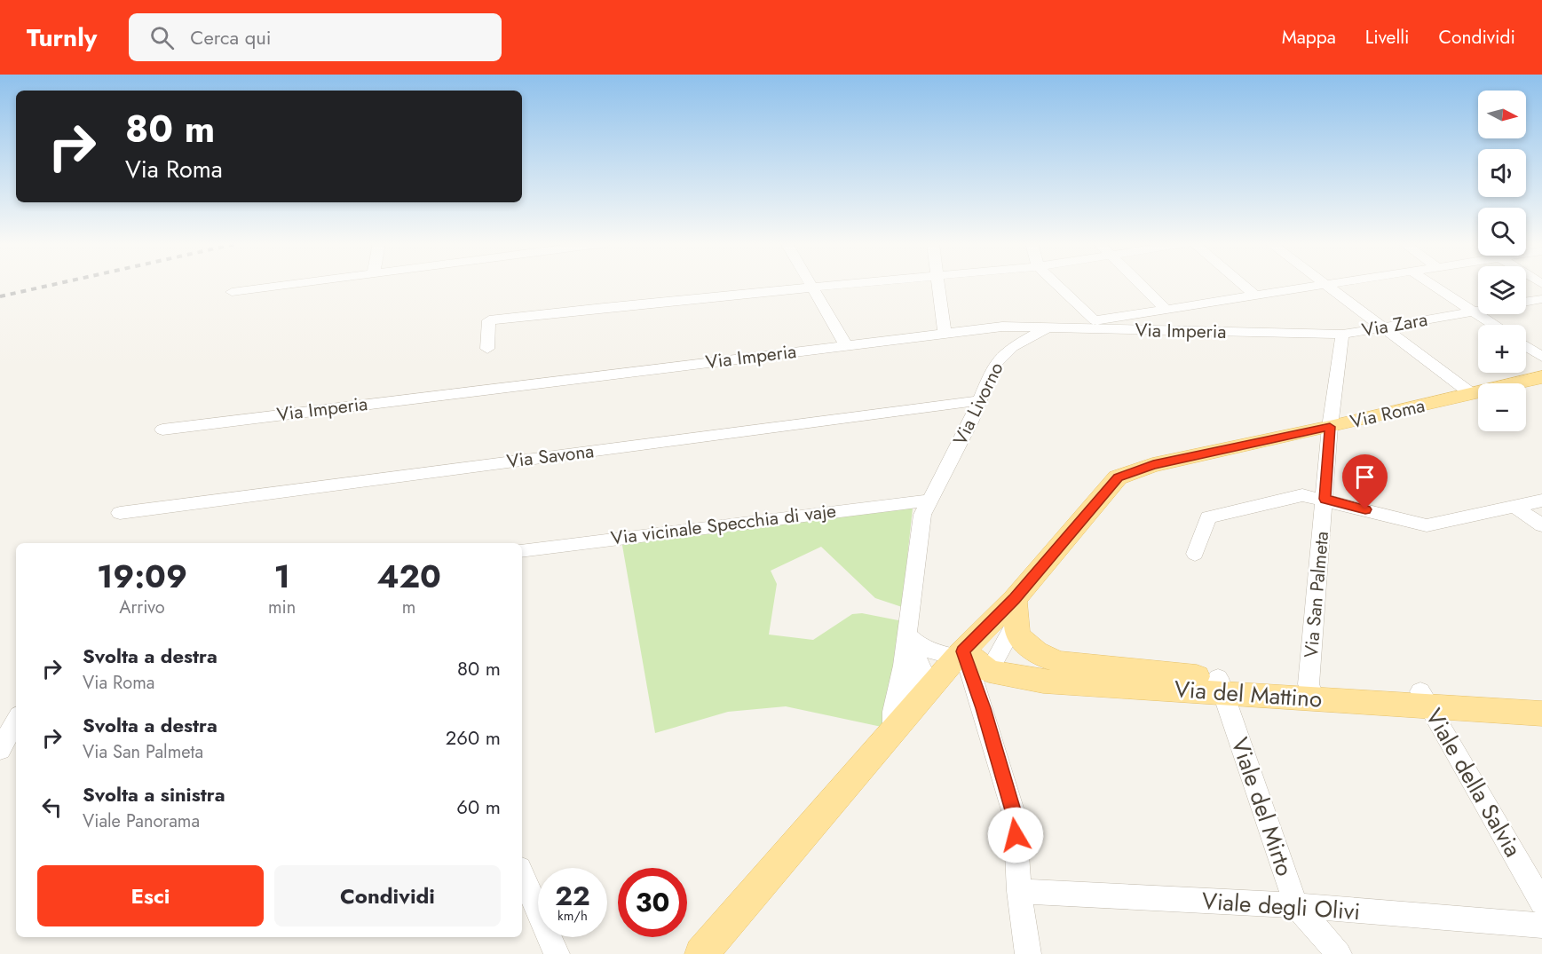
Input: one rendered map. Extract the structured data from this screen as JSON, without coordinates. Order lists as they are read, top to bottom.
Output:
{
  "streets": {
    "main road": ["Via Roma", "Via del Mattino"],
    "street": [
      "Via Zara",
      "Via Imperia",
      "Via Livorno",
      "Via Savona",
      "Via vicinale Specchia di vaje",
      "Via San Palmeta",
      "Viale della Salvia",
      "Viale del Mirto",
      "Viale degli Olivi"
    ]
  },
  "crossings": [
    ["Via Zara", "Via Imperia"],
    ["Via Zara", "Via Roma"],
    ["Via Zara", "Via San Palmeta"],
    ["Via Imperia", "Via Livorno"],
    ["Via Livorno", "Via Roma"],
    ["Via Livorno", "Via Savona"],
    ["Via Livorno", "Via vicinale Specchia di vaje"],
    ["Via Roma", "Via San Palmeta"],
    ["Via Roma", "Via del Mattino"],
    ["Via San Palmeta", "Via del Mattino"],
    ["Via del Mattino", "Viale della Salvia"],
    ["Via del Mattino", "Viale del Mirto"],
    ["Viale del Mirto", "Viale degli Olivi"]
  ],
  "north": "right",
  "page": {
    "header": "Turnly",
    "search": "Cerca qui",
    "nav": ["Mappa", "Livelli", "Condividi"],
    "map_buttons": ["+", "−"],
    "turn": ["80 m", "Via Roma"],
    "eta": [
      "19:09",
      "Arrivo",
      "1",
      "min",
      "420",
      "m"
    ],
    "list": [
      {
        "name": "Svolta a destra",
        "note": "Via Roma",
        "value": "80 m"
      },
      {
        "name": "Svolta a destra",
        "note": "Via San Palmeta",
        "value": "260 m"
      },
      {
        "name": "Svolta a sinistra",
        "note": "Viale Panorama",
        "value": "60 m"
      }
    ],
    "buttons": ["Esci", "Condividi"],
    "speed": "22 km/h",
    "limit": "30"
  }
}
